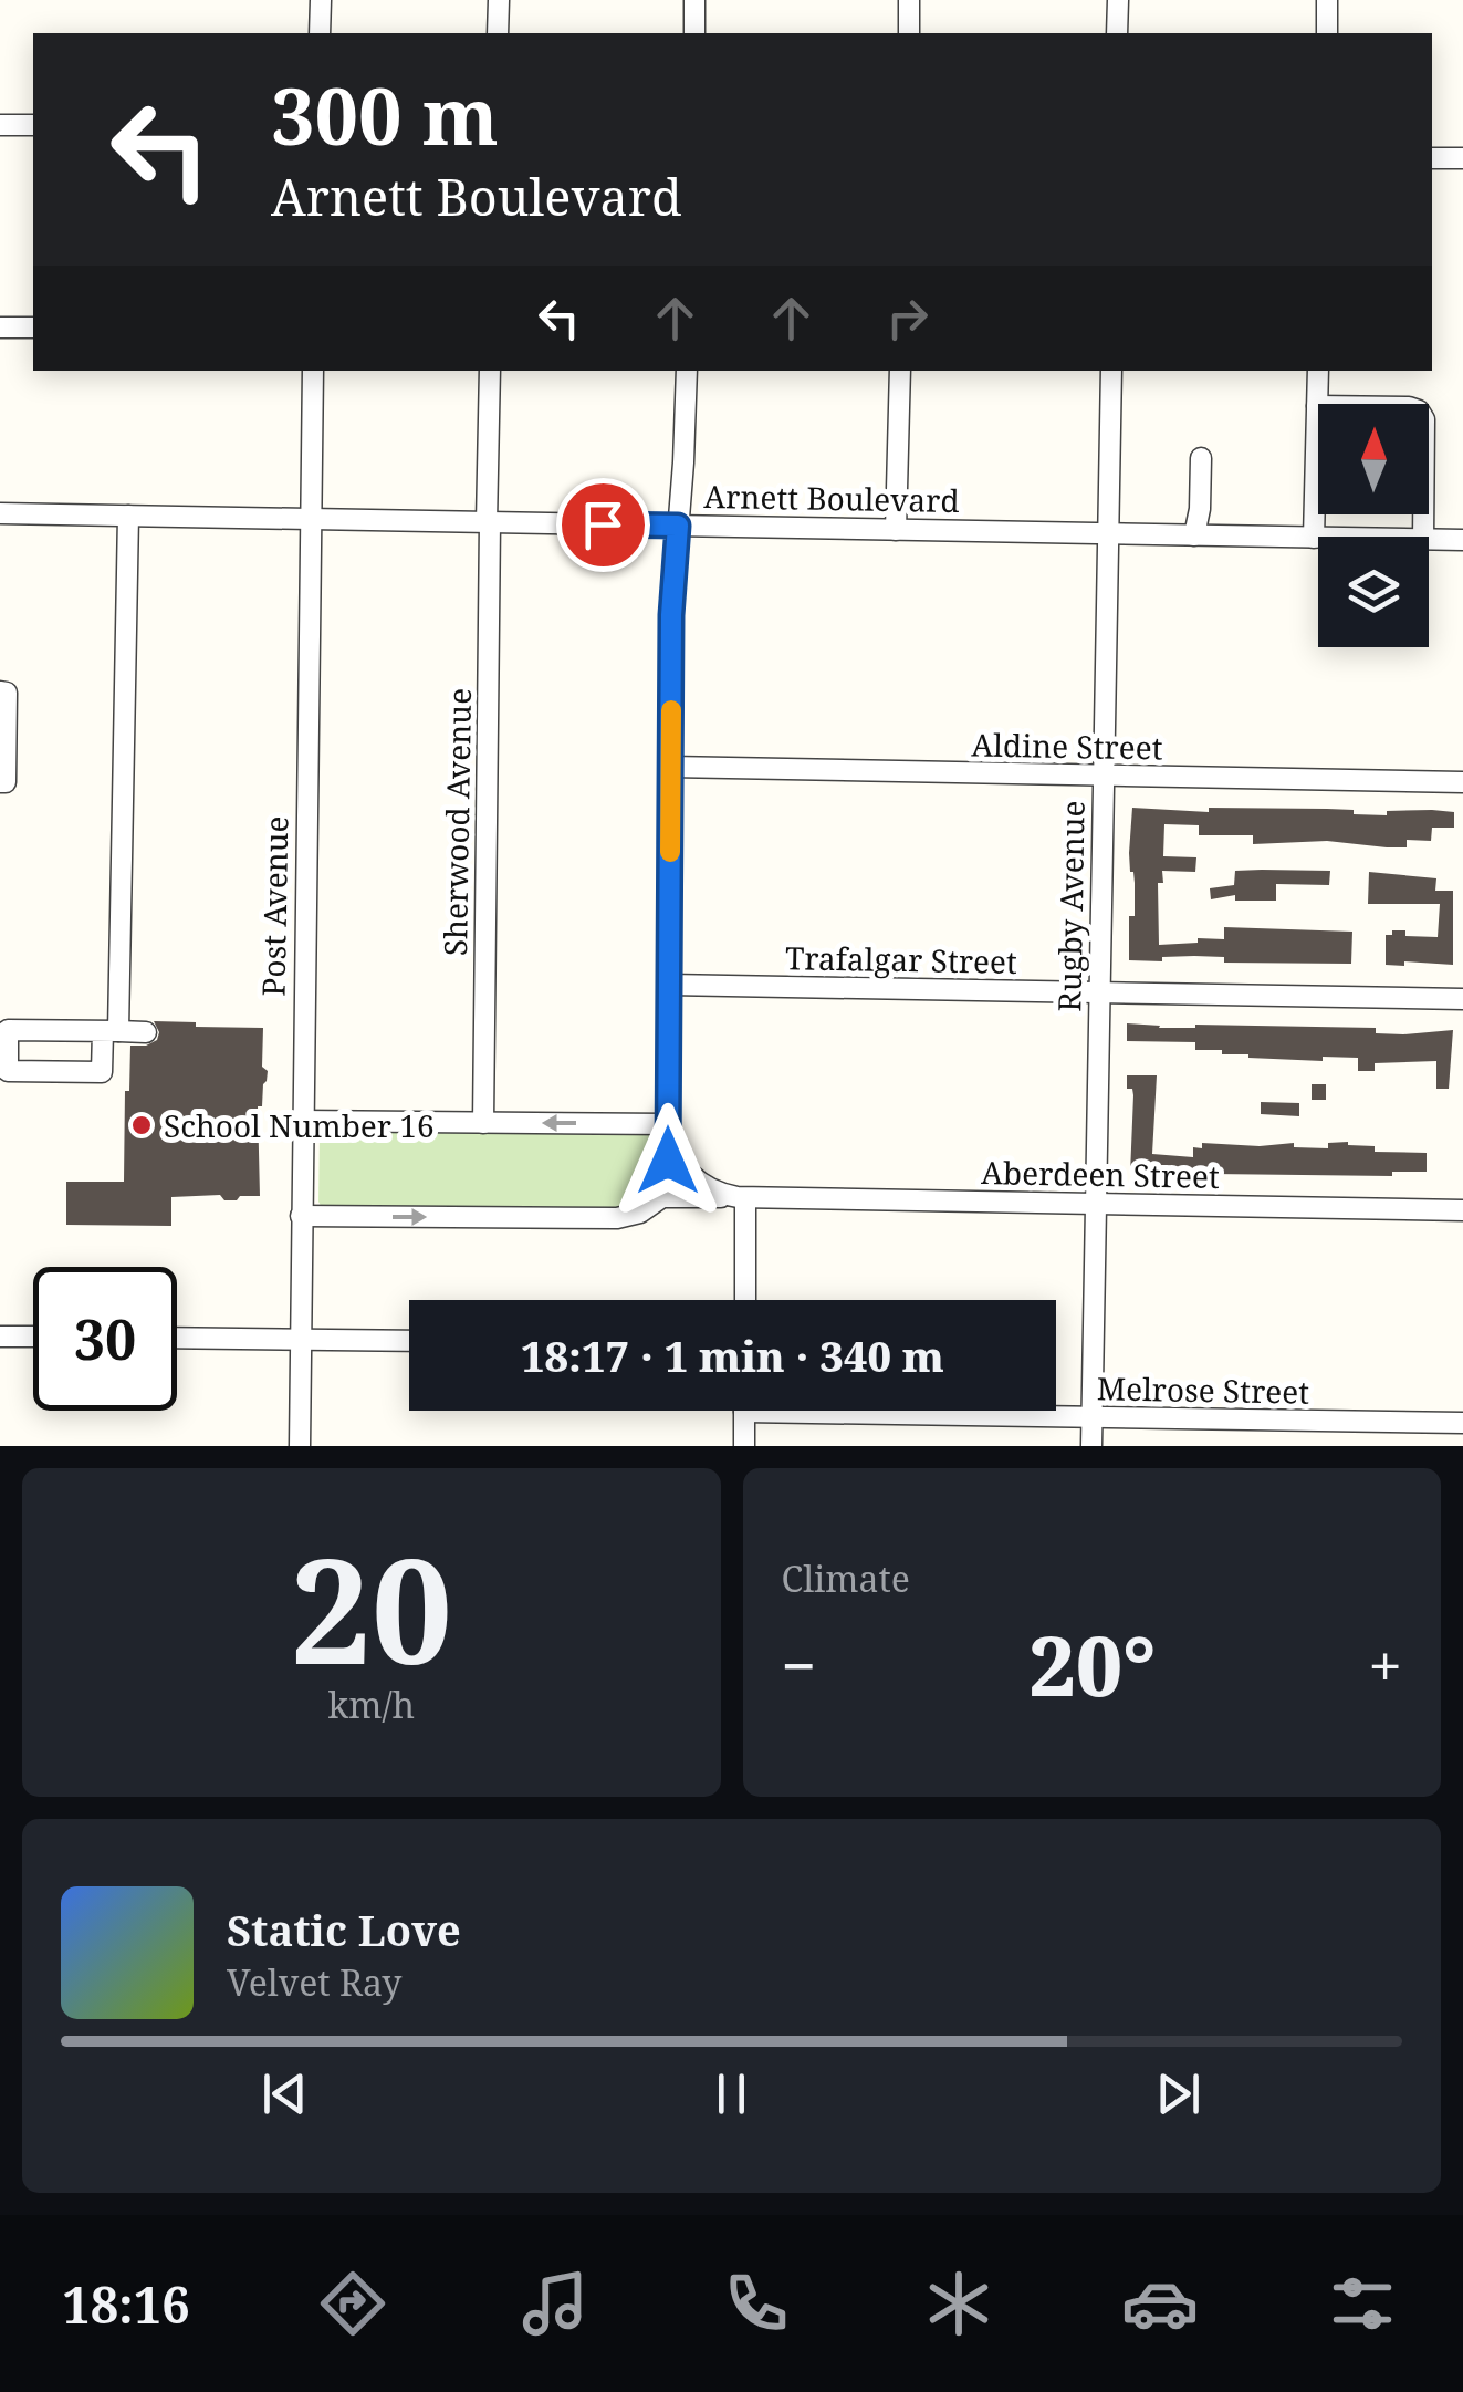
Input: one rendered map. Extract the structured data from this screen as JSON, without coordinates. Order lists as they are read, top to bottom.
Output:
{
  "streets": {
    "street": [
      "Arnett Boulevard",
      "Aldine Street",
      "Sherwood Avenue",
      "Post Avenue",
      "Rugby Avenue",
      "Trafalgar Street",
      "Aberdeen Street",
      "Melrose Street"
    ]
  },
  "crossings": [
    ["Arnett Boulevard", "Sherwood Avenue"],
    ["Arnett Boulevard", "Post Avenue"],
    ["Arnett Boulevard", "Rugby Avenue"],
    ["Aldine Street", "Rugby Avenue"],
    ["Post Avenue", "Aberdeen Street"],
    ["Rugby Avenue", "Trafalgar Street"],
    ["Rugby Avenue", "Aberdeen Street"],
    ["Rugby Avenue", "Melrose Street"]
  ],
  "places": ["School Number 16"],
  "north": "top",
  "page": {
    "turn": ["300 m", "Arnett Boulevard"],
    "limit": "30",
    "trip": "18:17 · 1 min · 340 m",
    "tile": [
      ["20", "km/h"],
      "Climate"
    ],
    "heat": ["−", "20°", "+"],
    "song": ["Static Love", "Velvet Ray"],
    "tabs": "18:16"
  }
}
